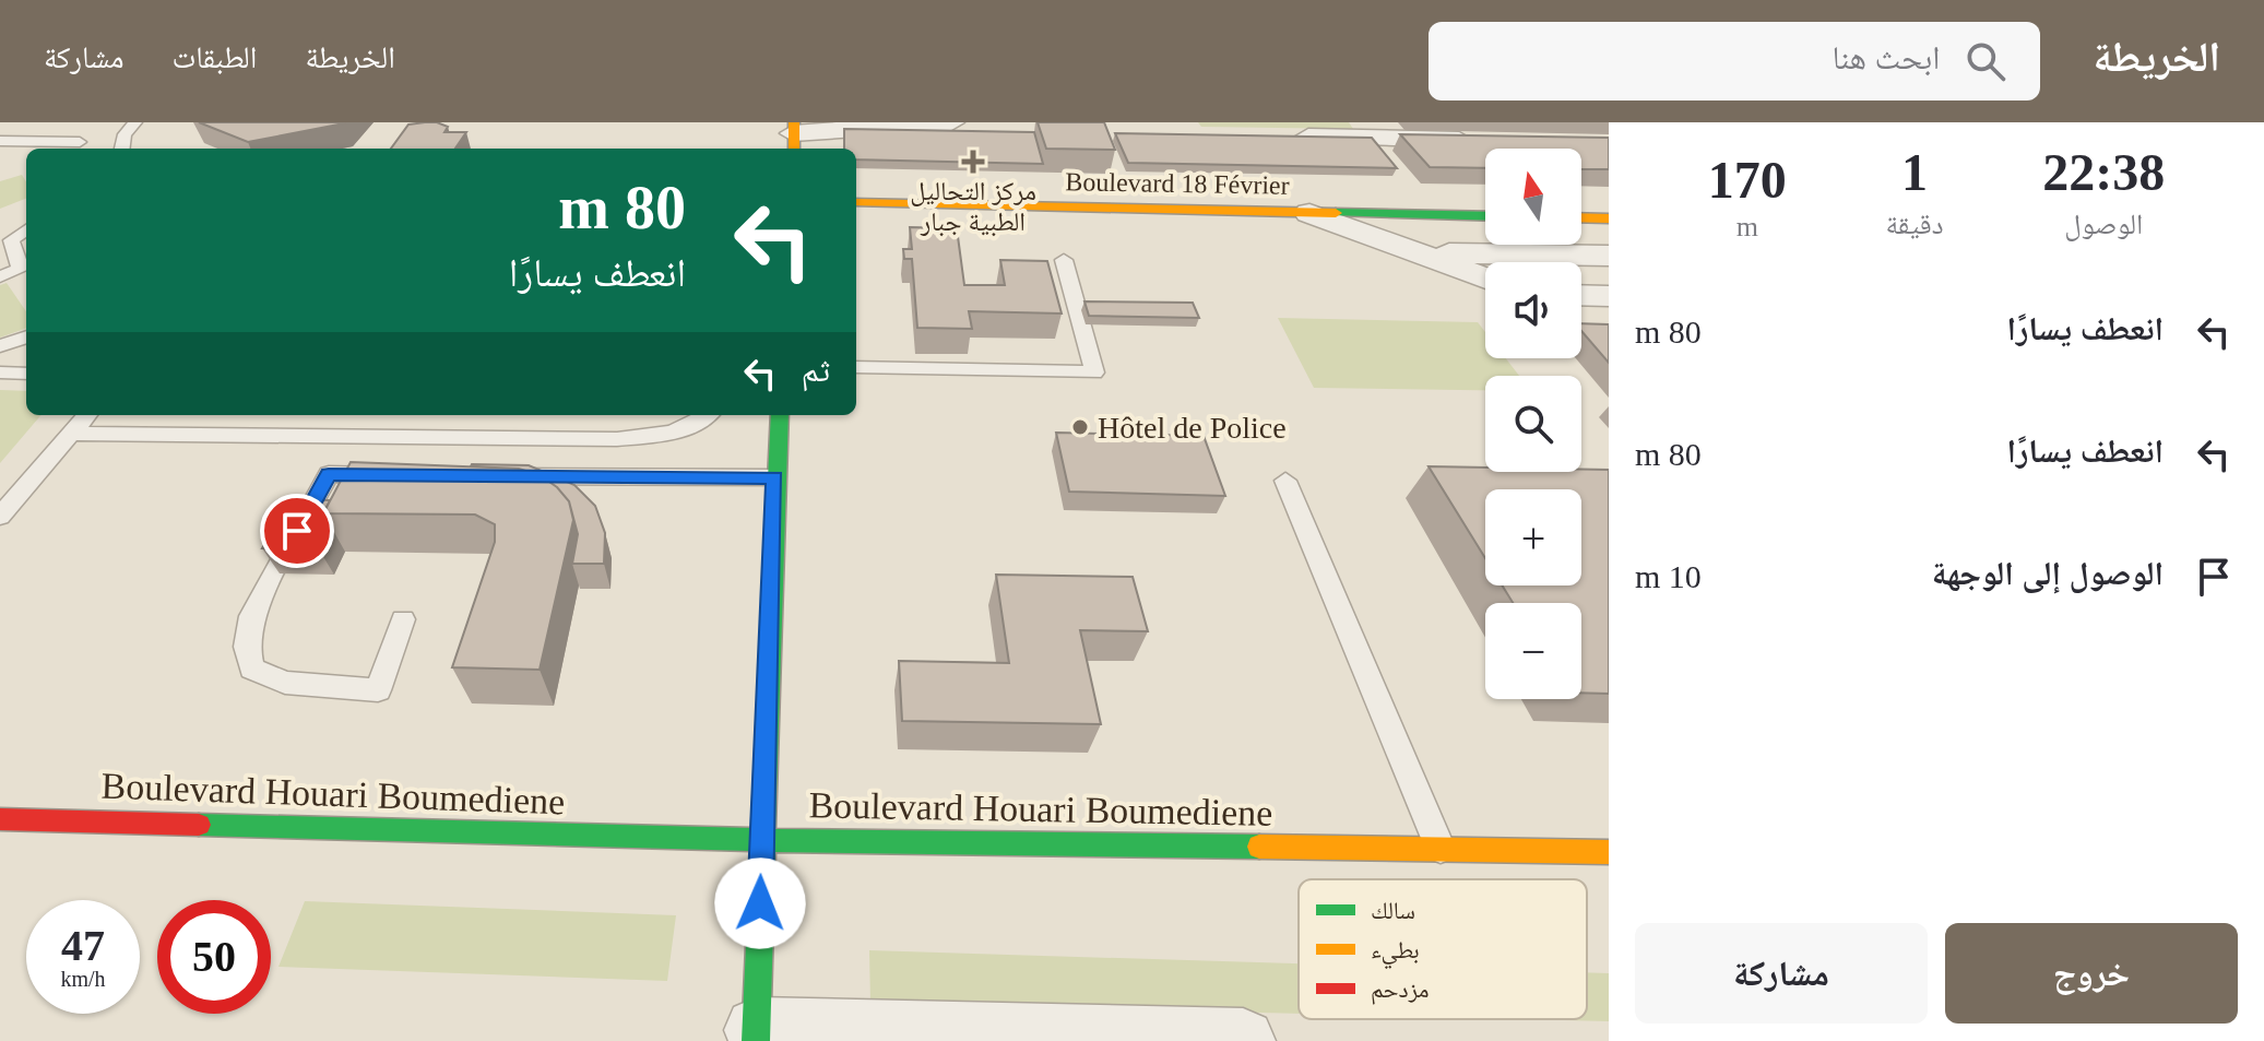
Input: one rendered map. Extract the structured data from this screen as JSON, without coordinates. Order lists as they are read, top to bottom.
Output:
{
  "streets": {
    "main road": ["Boulevard 18 Février", "Boulevard Houari Boumediene"]
  },
  "places": {
    "health": ["مركز التحاليل الطبية جبار"],
    "other": ["Hôtel de Police"]
  },
  "legend": ["سالك", "بطيء", "مزدحم"],
  "north": "top",
  "page": {
    "header": "الخريطة",
    "search": "ابحث هنا",
    "nav": ["الخريطة", "الطبقات", "مشاركة"],
    "eta": [
      "22:38",
      "الوصول",
      "1",
      "دقيقة",
      "170",
      "m"
    ],
    "map_buttons": ["+", "−"],
    "turn": ["80 m", "انعطف يسارًا"],
    "list": [
      {
        "name": "انعطف يسارًا",
        "value": "80 m"
      },
      {
        "name": "انعطف يسارًا",
        "value": "80 m"
      },
      {
        "name": "الوصول إلى الوجهة",
        "value": "10 m"
      }
    ],
    "then": "ثم",
    "speed": "47 km/h",
    "limit": "50",
    "buttons": ["خروج", "مشاركة"]
  }
}
